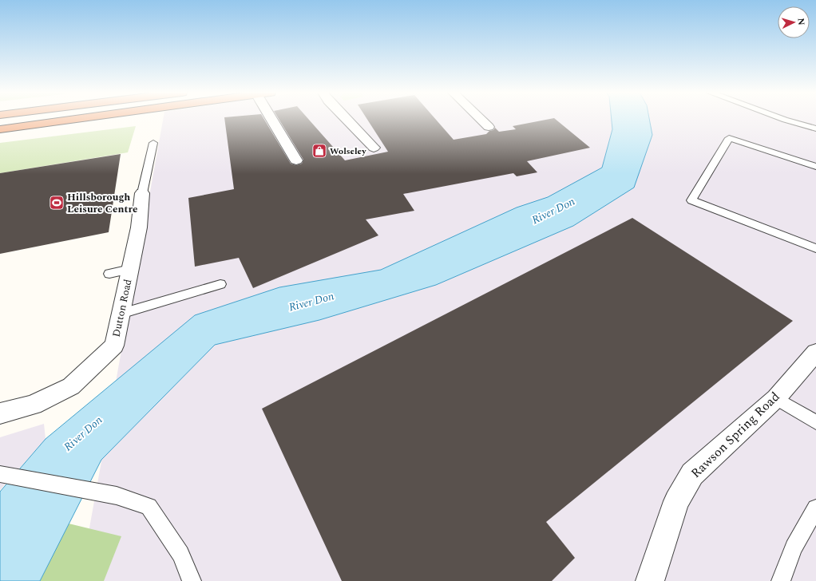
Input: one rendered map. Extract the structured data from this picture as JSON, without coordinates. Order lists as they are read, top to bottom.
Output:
{
  "streets": {
    "street": ["Dutton Road", "Rawson Spring Road"]
  },
  "water": ["River Don"],
  "places": {
    "shop": ["Wolseley"],
    "sports": ["Hillsborough Leisure Centre"]
  },
  "north": "right"
}
